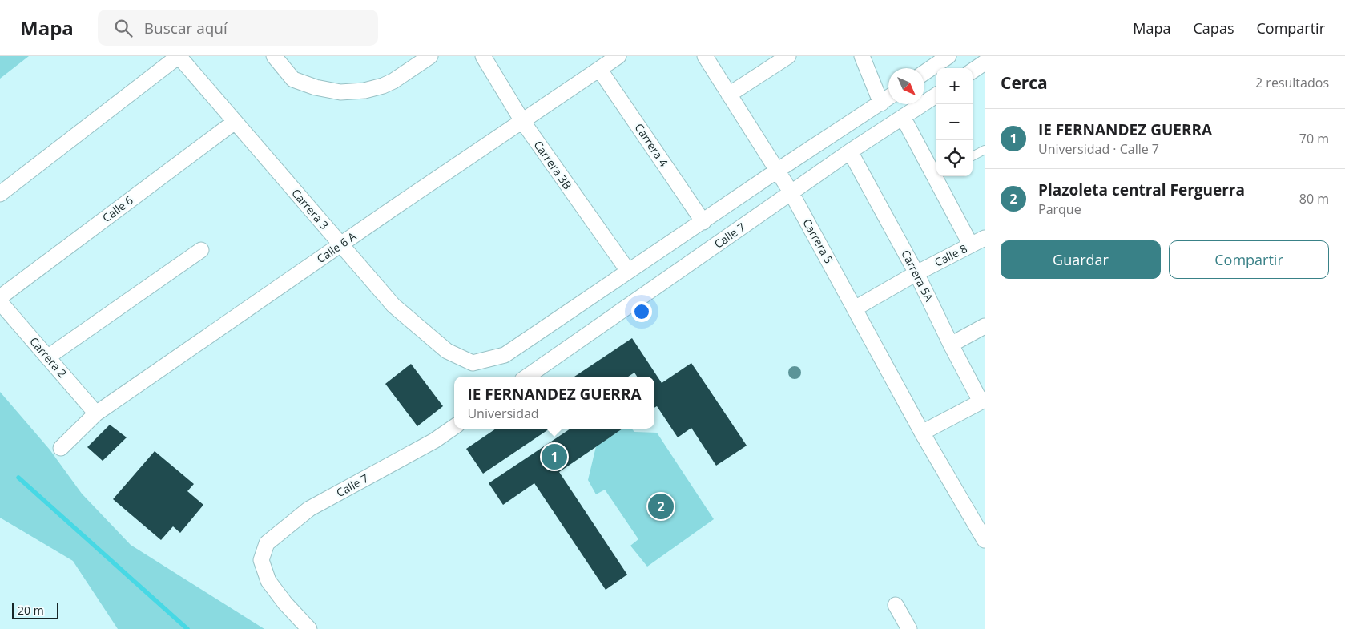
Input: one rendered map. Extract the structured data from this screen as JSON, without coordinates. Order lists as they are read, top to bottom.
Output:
{
  "streets": {
    "street": [
      "Carrera 4",
      "Carrera 3B",
      "Calle 6",
      "Carrera 3",
      "Calle 7",
      "Carrera 5",
      "Calle 6 A",
      "Calle 8",
      "Carrera 5A",
      "Carrera 2"
    ]
  },
  "crossings": [
    ["Carrera 4", "Calle 6 A"],
    ["Carrera 3B", "Carrera 3"],
    ["Carrera 3B", "Calle 6 A"],
    ["Calle 6", "Carrera 3"],
    ["Carrera 3", "Calle 6 A"],
    ["Calle 7", "Carrera 5"],
    ["Calle 7", "Carrera 5A"],
    ["Carrera 5", "Calle 8"],
    ["Calle 6 A", "Carrera 2"],
    ["Calle 8", "Carrera 5A"]
  ],
  "scale_bar": "20 m",
  "north": "bottom right",
  "page": {
    "header": "Mapa",
    "search": "Buscar aquí",
    "nav": ["Mapa", "Capas", "Compartir"],
    "heading": ["Cerca", "2 resultados"],
    "map_buttons": ["+", "−"],
    "list": [
      {
        "mark": "1",
        "name": "IE FERNANDEZ GUERRA",
        "note": "Universidad · Calle 7",
        "value": "70 m"
      },
      {
        "mark": "2",
        "name": "Plazoleta central Ferguerra",
        "note": "Parque",
        "value": "80 m"
      }
    ],
    "buttons": ["Guardar", "Compartir"],
    "popup": ["IE FERNANDEZ GUERRA", "Universidad"],
    "pins": ["1", "2"],
    "scale": "20 m"
  }
}
